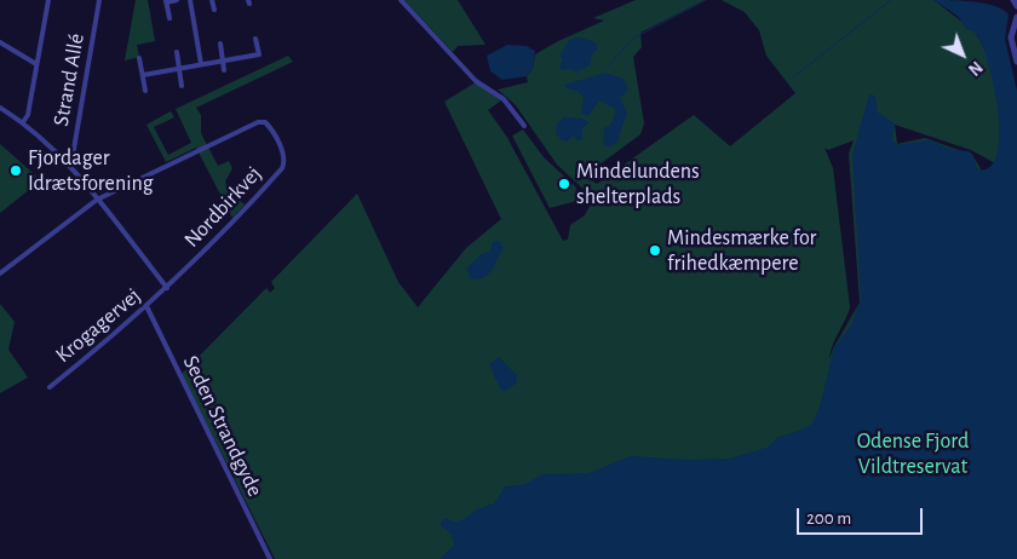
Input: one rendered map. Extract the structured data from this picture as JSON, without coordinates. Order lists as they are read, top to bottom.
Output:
{
  "streets": {
    "street": [
      "Strand Allé",
      "Nordbirkvej",
      "Krogagervej",
      "Seden Strandgyde"
    ]
  },
  "crossings": [
    ["Nordbirkvej", "Krogagervej"],
    ["Krogagervej", "Seden Strandgyde"]
  ],
  "parks": ["Odense Fjord Vildtreservat"],
  "places": ["Fjordager Idrætsforening", "Mindelundens shelterplads", "Mindesmærke for frihedkæmpere"],
  "scale_bar": "200 m",
  "north": "bottom right"
}
